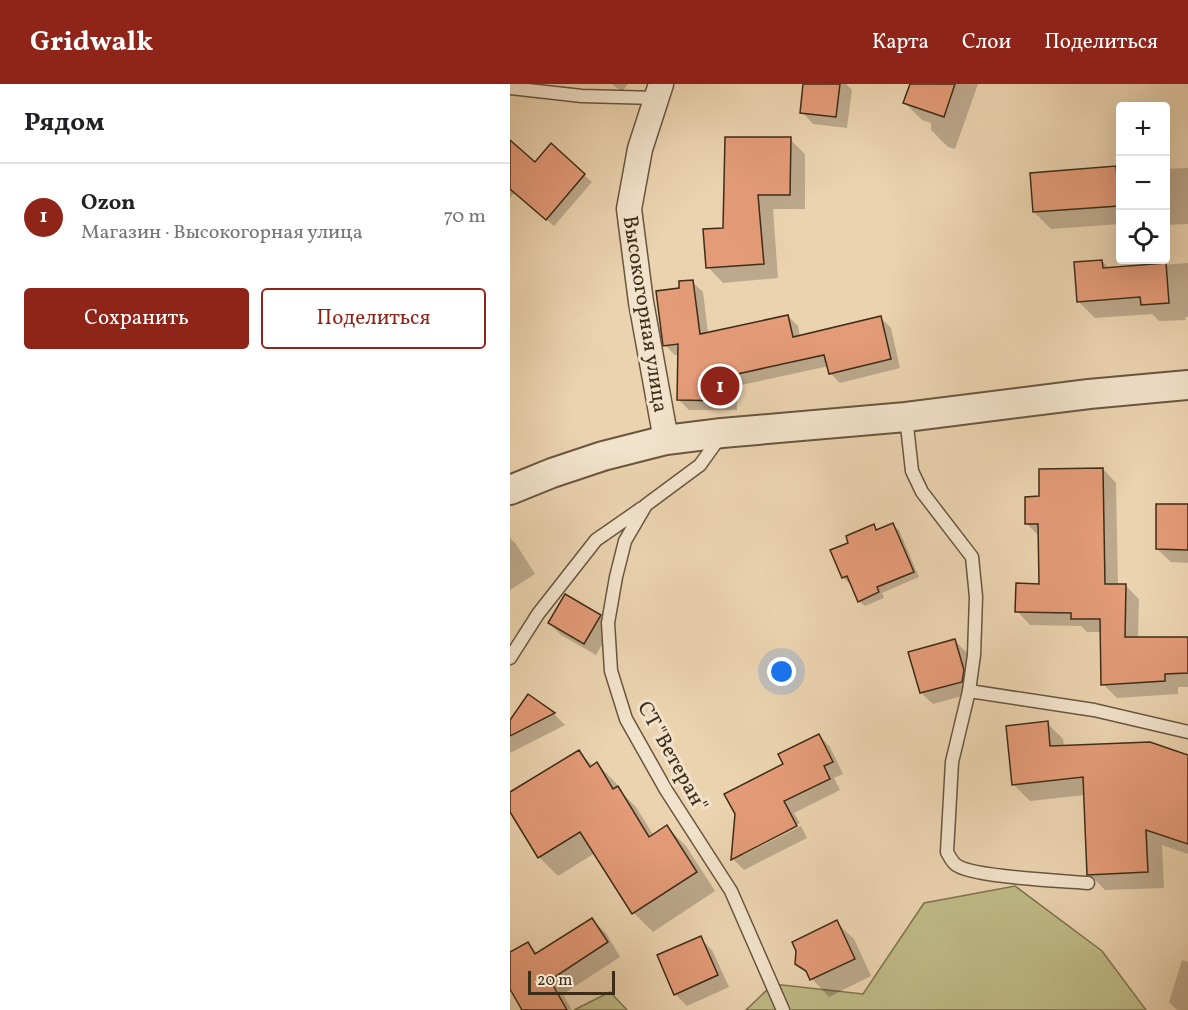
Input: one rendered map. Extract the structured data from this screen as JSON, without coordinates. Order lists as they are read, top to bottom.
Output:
{
  "streets": {
    "street": ["Высокогорная улица"],
    "lane": ["СТ \"Ветеран\""]
  },
  "scale_bar": "20 m",
  "page": {
    "header": "Gridwalk",
    "nav": ["Карта", "Слои", "Поделиться"],
    "heading": "Рядом",
    "map_buttons": ["+", "−"],
    "list": [
      {
        "mark": "1",
        "name": "Ozon",
        "note": "Магазин · Высокогорная улица",
        "value": "70 m"
      }
    ],
    "buttons": ["Сохранить", "Поделиться"],
    "pins": "1",
    "scale": "20 m"
  }
}
